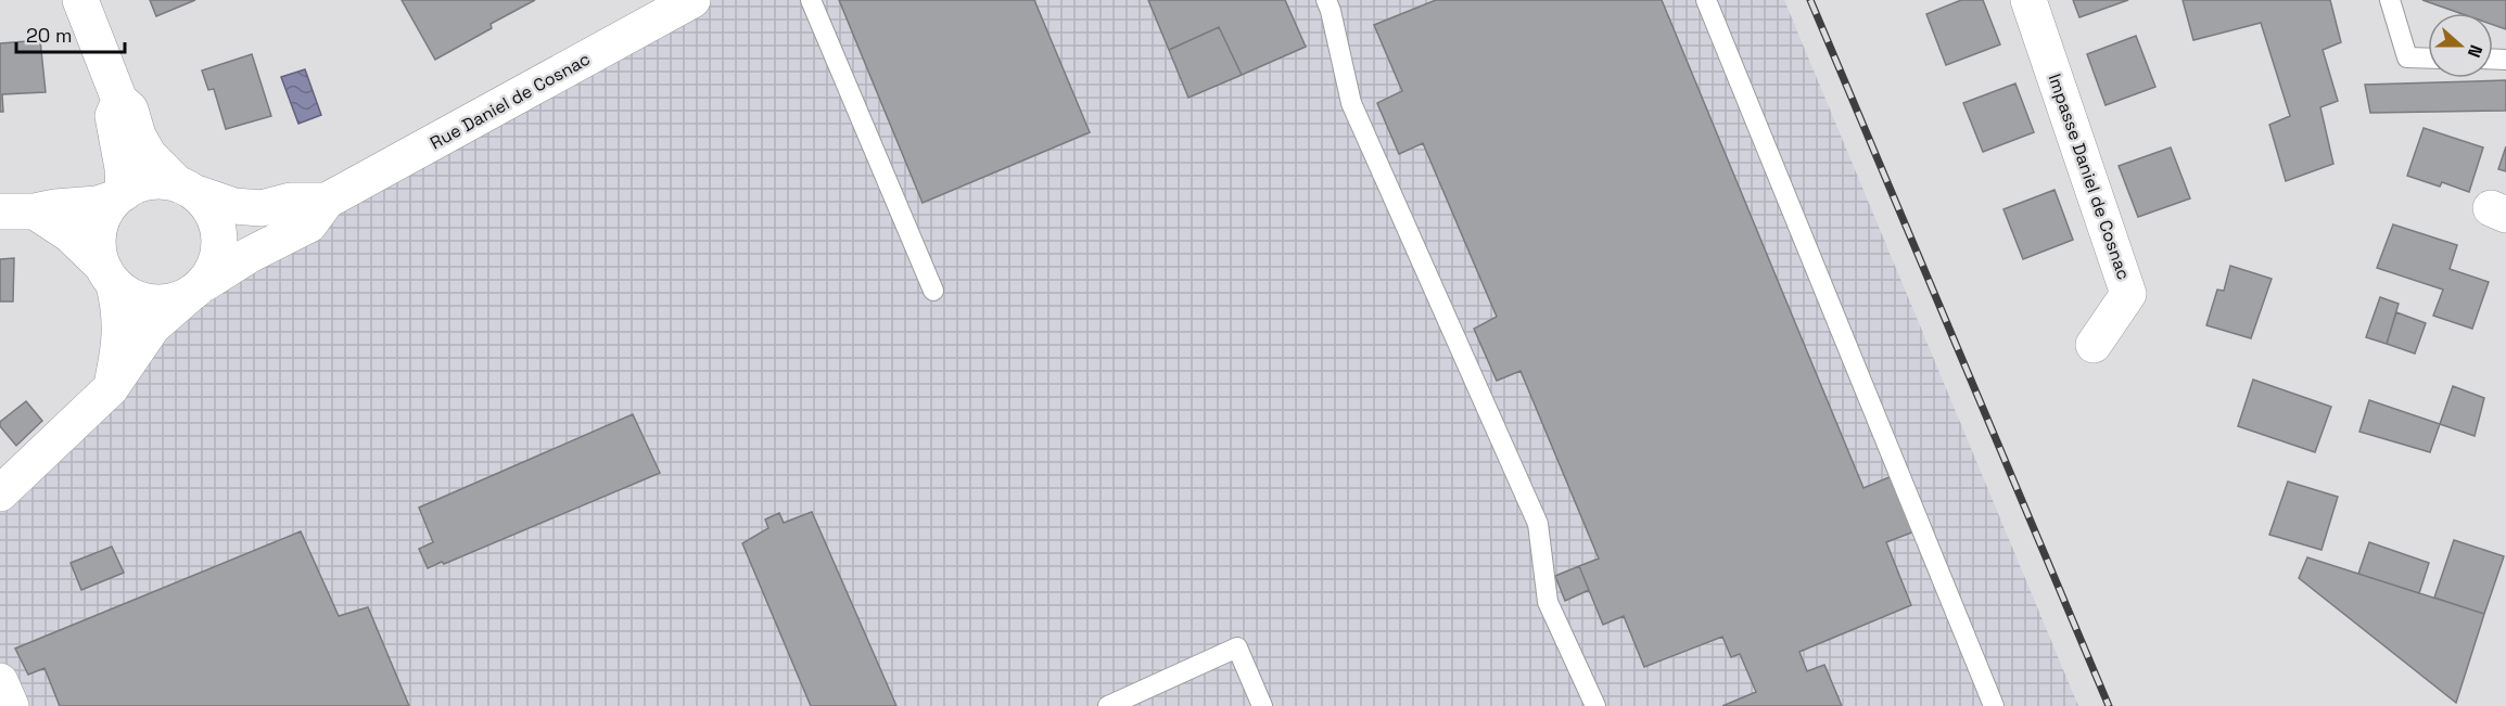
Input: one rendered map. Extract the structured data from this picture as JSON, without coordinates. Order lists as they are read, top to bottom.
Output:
{
  "streets": {
    "street": ["Rue Daniel de Cosnac", "Impasse Daniel de Cosnac"]
  },
  "scale_bar": "20 m",
  "north": "right"
}
